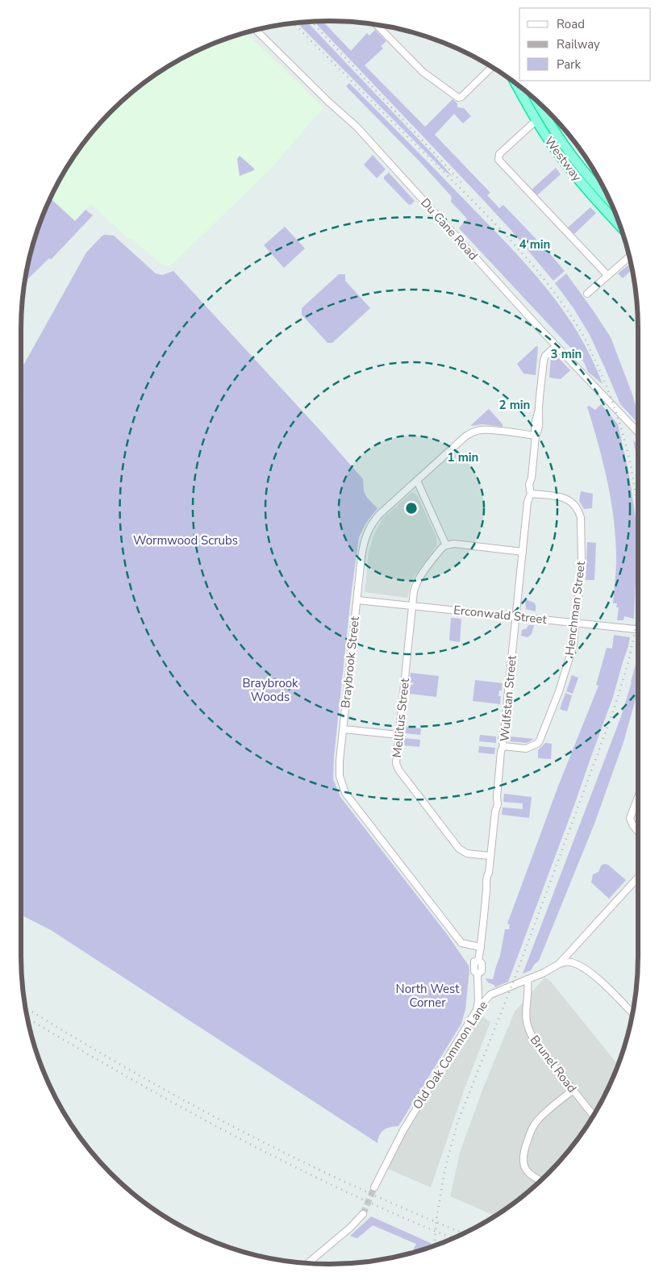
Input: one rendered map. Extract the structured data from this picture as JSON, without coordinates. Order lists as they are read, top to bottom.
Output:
{
  "streets": {
    "highway": ["Westway"],
    "street": [
      "Du Cane Road",
      "Henchman Street",
      "Erconwald Street",
      "Braybrook Street",
      "Wulfstan Street",
      "Mellitus Street",
      "Old Oak Common Lane",
      "Brunel Road"
    ]
  },
  "crossings": [
    ["Du Cane Road", "Wulfstan Street"],
    ["Henchman Street", "Erconwald Street"],
    ["Henchman Street", "Wulfstan Street"],
    ["Erconwald Street", "Braybrook Street"],
    ["Erconwald Street", "Wulfstan Street"],
    ["Erconwald Street", "Mellitus Street"],
    ["Braybrook Street", "Wulfstan Street"],
    ["Wulfstan Street", "Mellitus Street"],
    ["Wulfstan Street", "Old Oak Common Lane"],
    ["Old Oak Common Lane", "Brunel Road"]
  ],
  "parks": ["Wormwood Scrubs", "Braybrook Woods", "North West Corner"],
  "legend": ["Road", "Railway", "Park"],
  "rings": [
    "4 min",
    "3 min",
    "2 min",
    "1 min"
  ]
}
